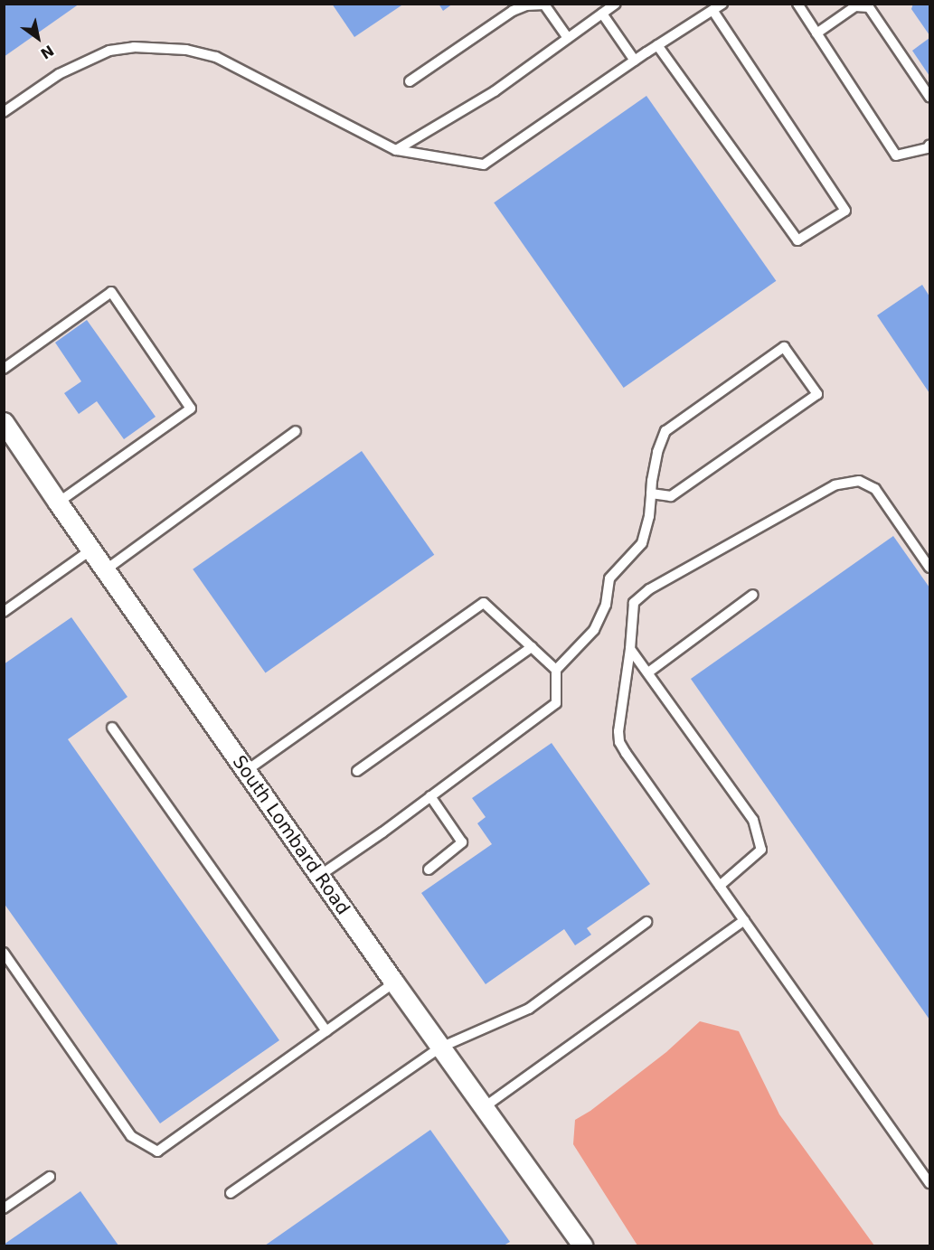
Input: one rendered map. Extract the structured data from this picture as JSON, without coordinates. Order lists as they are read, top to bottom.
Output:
{
  "streets": {
    "street": ["South Lombard Road"]
  },
  "north": "bottom right"
}
